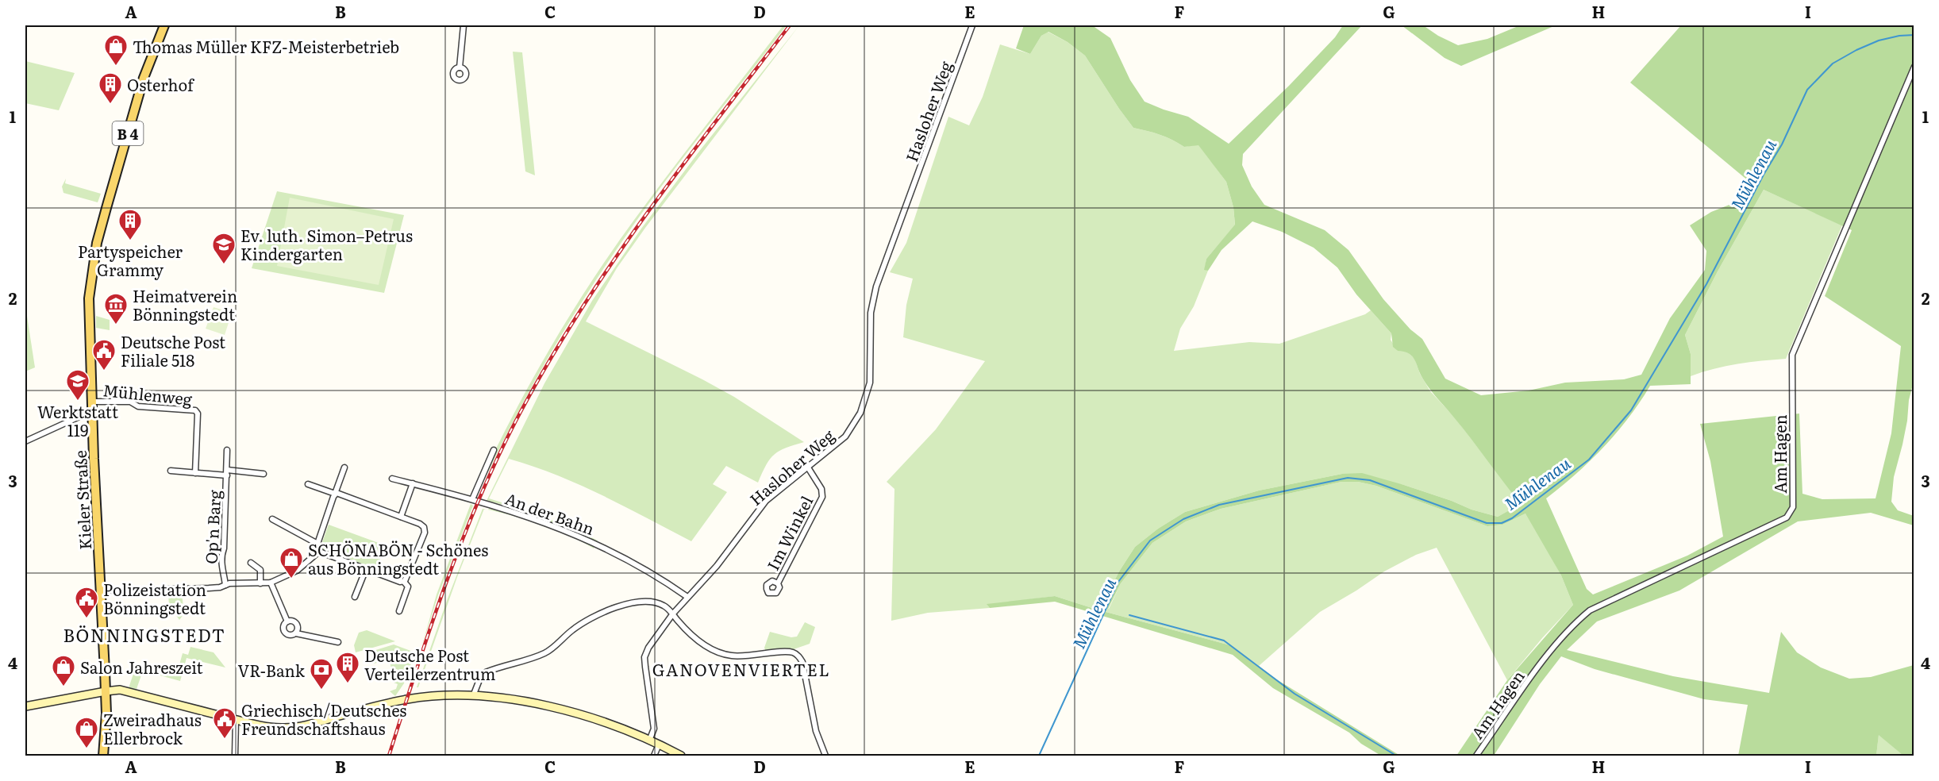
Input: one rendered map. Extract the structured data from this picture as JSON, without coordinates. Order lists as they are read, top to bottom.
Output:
{
  "streets": {
    "main road": ["B 4", "Kieler Straße"],
    "street": [
      "Hasloher Weg",
      "Mühlenweg",
      "Am Hagen",
      "An der Bahn",
      "Op'n Barg",
      "Im Winkel"
    ]
  },
  "crossings": [
    ["Hasloher Weg", "An der Bahn"],
    ["Hasloher Weg", "Im Winkel"],
    ["Mühlenweg", "Kieler Straße"]
  ],
  "districts": ["BÖNNINGSTEDT", "GANOVENVIERTEL"],
  "water": ["Mühlenau"],
  "places": {
    "shop": [
      "Thomas Müller KFZ-Meisterbetrieb",
      "SCHÖNABÖN - Schönes aus Bönningstedt",
      "Salon Jahreszeit",
      "Zweiradhaus Ellerbrock"
    ],
    "building": ["Osterhof", "Partyspeicher Grammy", "Deutsche Post Verteilerzentrum"],
    "school or university": ["Ev. luth. Simon–Petrus Kindergarten", "Werktstatt 119"],
    "museum": ["Heimatverein Bönningstedt"],
    "public building": ["Deutsche Post Filiale 518", "Polizeistation Bönningstedt", "Griechisch/Deutsches Freundschaftshaus"],
    "bank": ["VR-Bank"]
  },
  "grid": {
    "columns": [
      "A",
      "B",
      "C",
      "D",
      "E",
      "F",
      "G",
      "H",
      "I"
    ],
    "rows": [
      "1",
      "2",
      "3",
      "4"
    ]
  }
}
